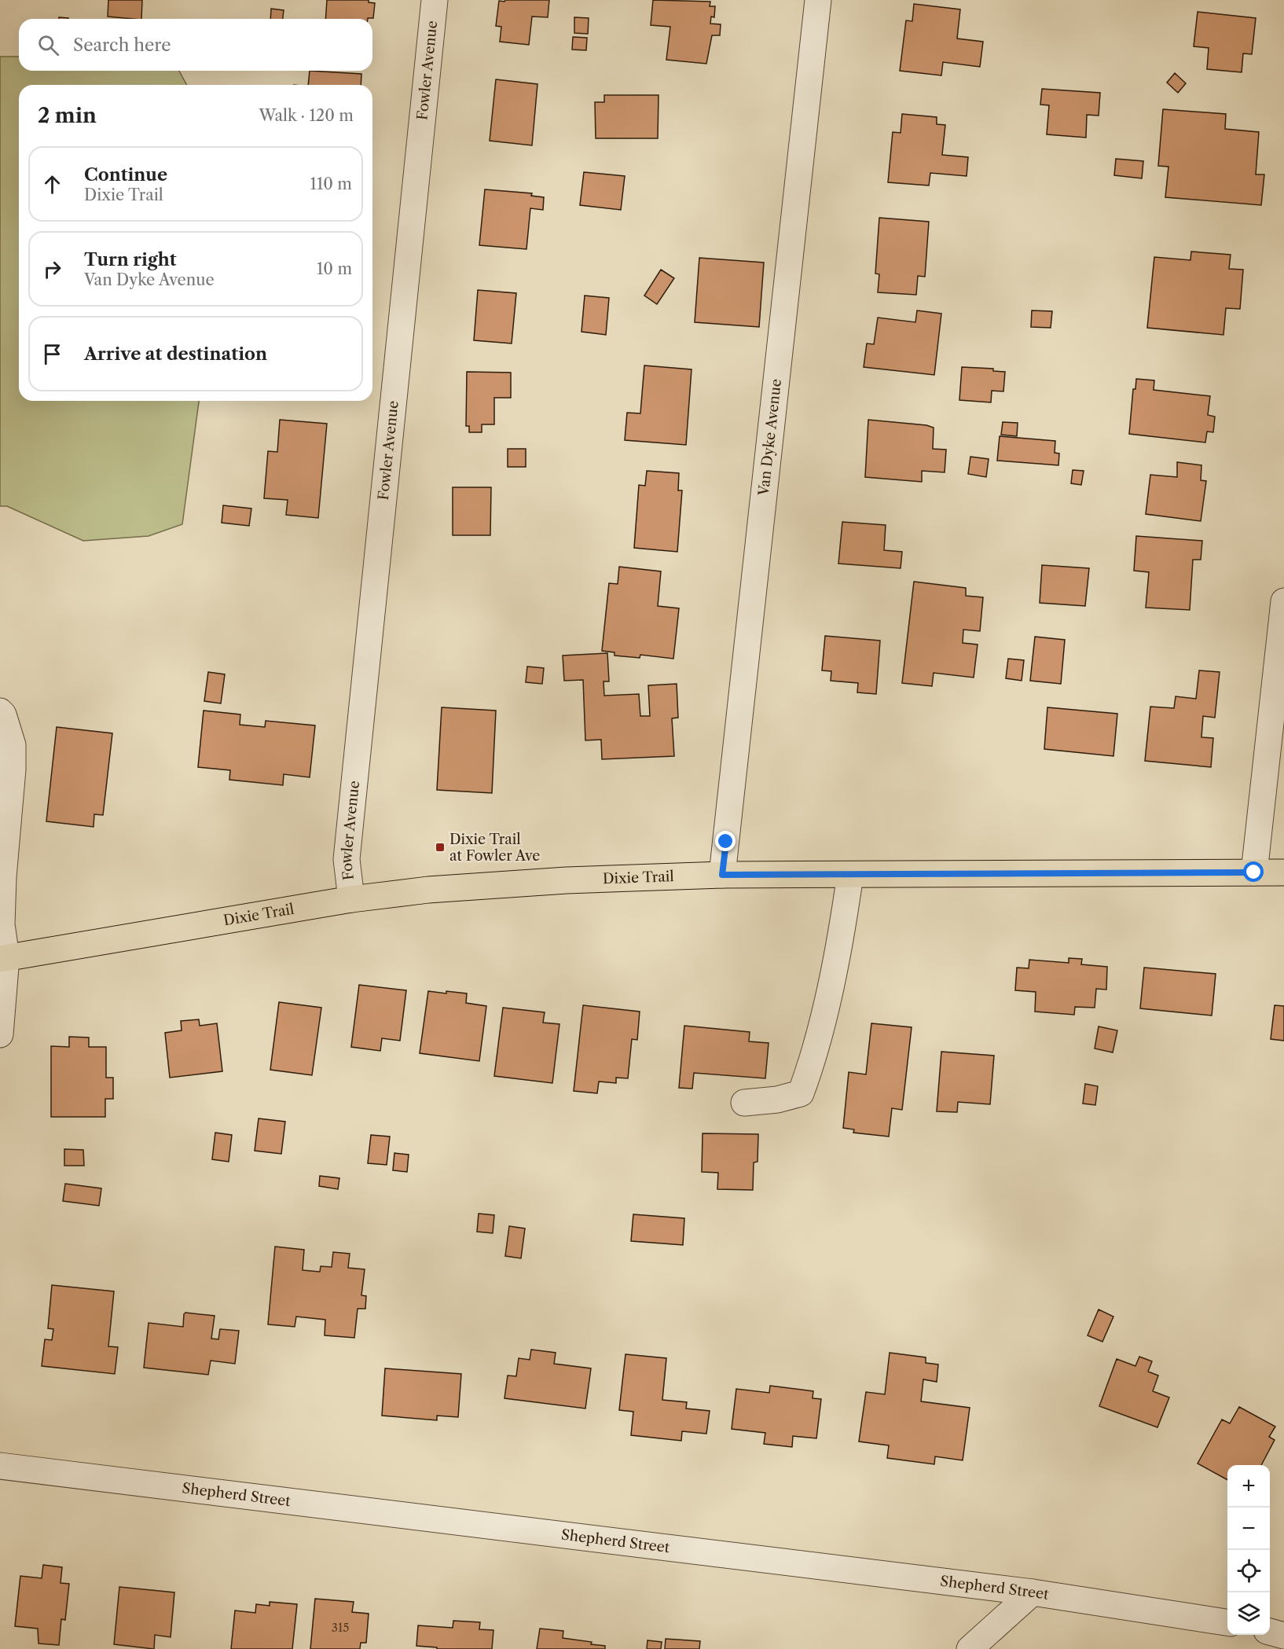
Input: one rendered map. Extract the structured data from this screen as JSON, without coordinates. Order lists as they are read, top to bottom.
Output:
{
  "streets": {
    "main road": ["Dixie Trail"],
    "street": ["Fowler Avenue", "Van Dyke Avenue", "Shepherd Street"]
  },
  "crossings": [
    ["Fowler Avenue", "Dixie Trail"],
    ["Van Dyke Avenue", "Dixie Trail"]
  ],
  "places": {
    "transit": ["Dixie Trail at Fowler Ave"]
  },
  "house_numbers": ["315"],
  "page": {
    "search": "Search here",
    "heading": ["2 min", "Walk · 120 m"],
    "list": [
      ["Continue", "Dixie Trail", "110 m"],
      ["Turn right", "Van Dyke Avenue", "10 m"],
      "Arrive at destination"
    ],
    "map_buttons": ["+", "−"]
  }
}
